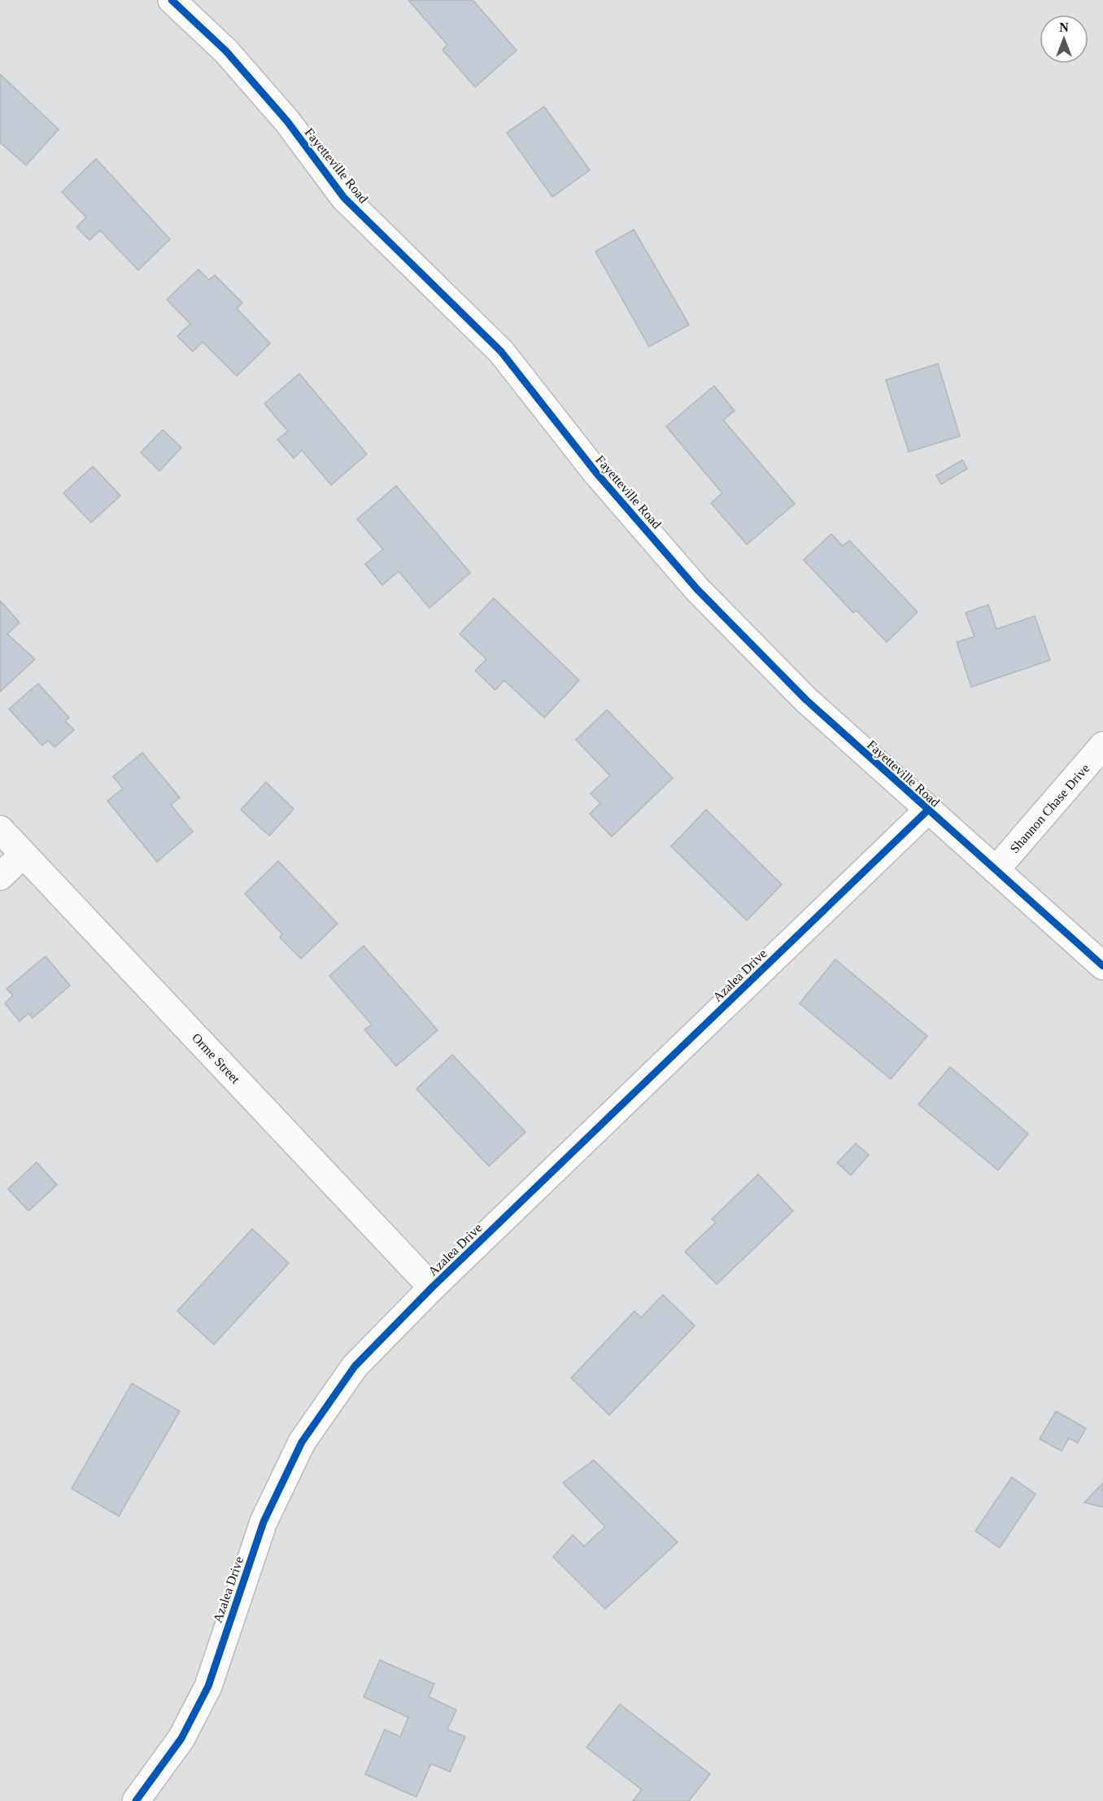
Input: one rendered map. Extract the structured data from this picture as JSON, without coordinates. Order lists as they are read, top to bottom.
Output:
{
  "streets": {
    "street": [
      "Fayetteville Road",
      "Shannon Chase Drive",
      "Azalea Drive",
      "Orme Street"
    ]
  },
  "crossings": [
    ["Fayetteville Road", "Shannon Chase Drive"],
    ["Fayetteville Road", "Azalea Drive"],
    ["Azalea Drive", "Orme Street"]
  ],
  "north": "top"
}
